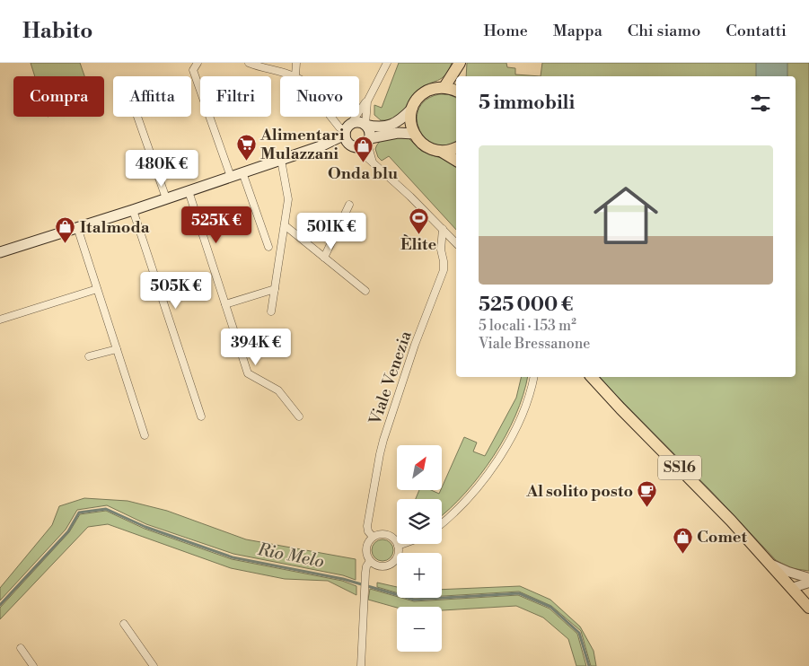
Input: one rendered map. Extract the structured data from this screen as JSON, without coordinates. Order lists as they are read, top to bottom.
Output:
{
  "streets": {
    "main road": ["SS16"],
    "street": ["Viale Venezia"]
  },
  "water": ["Rio Melo"],
  "places": {
    "supermarket": ["Alimentari Mulazzani"],
    "shop": ["Onda blu", "Italmoda", "Comet"],
    "sports": ["Èlite"],
    "cafe": ["Al solito posto"]
  },
  "north": "top right",
  "page": {
    "header": "Habito",
    "nav": [
      "Home",
      "Mappa",
      "Chi siamo",
      "Contatti"
    ],
    "chip": [
      "Compra",
      "Affitta",
      "Filtri",
      "Nuovo"
    ],
    "heading": "5 immobili",
    "list": [
      {
        "name": "525 000 €",
        "note": "5 locali · 153 m² · Viale Bressanone"
      }
    ],
    "price": [
      "480K €",
      "525K €",
      "501K €",
      "505K €",
      "394K €"
    ],
    "map_buttons": ["+", "−"]
  }
}
